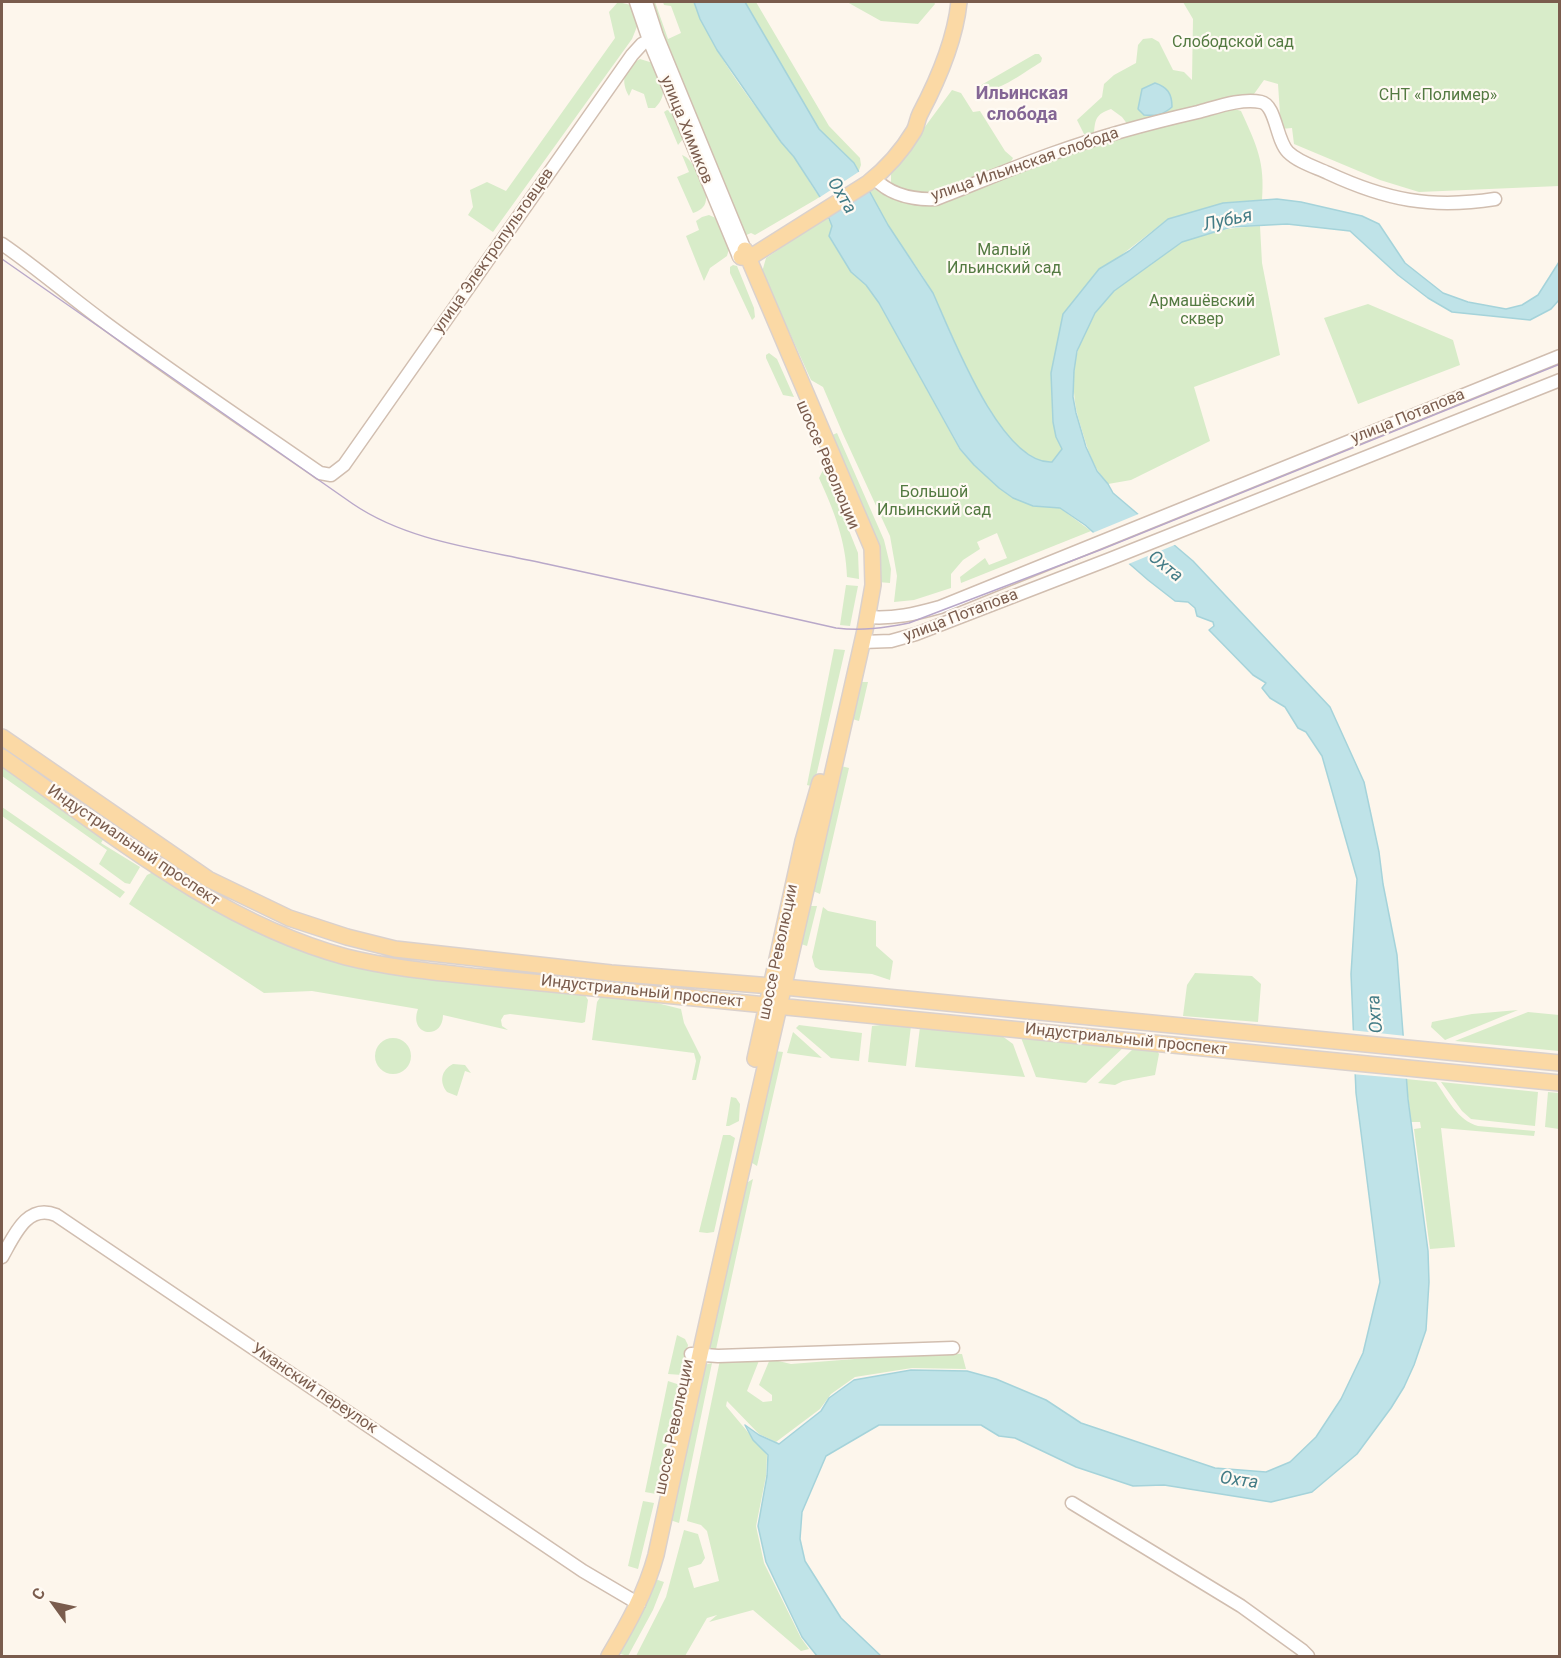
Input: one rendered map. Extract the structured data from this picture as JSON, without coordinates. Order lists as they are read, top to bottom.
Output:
{
  "streets": {
    "main road": ["шоссе Революции", "Индустриальный проспект"],
    "street": [
      "улица Химиков",
      "улица Ильинская слобода",
      "улица Электропультовцев",
      "улица Потапова",
      "Уманский переулок"
    ]
  },
  "crossings": [
    ["улица Химиков", "улица Электропультовцев"],
    ["улица Химиков", "шоссе Революции"],
    ["улица Потапова", "шоссе Революции"],
    ["шоссе Революции", "Индустриальный проспект"],
    ["шоссе Революции", "Уманский переулок"]
  ],
  "districts": ["Ильинская слобода"],
  "water": ["Охта", "Лубья"],
  "parks": [
    "Слободской сад",
    "СНТ «Полимер»",
    "Малый Ильинский сад",
    "Армашёвский сквер",
    "Большой Ильинский сад"
  ],
  "north": "top left"
}
